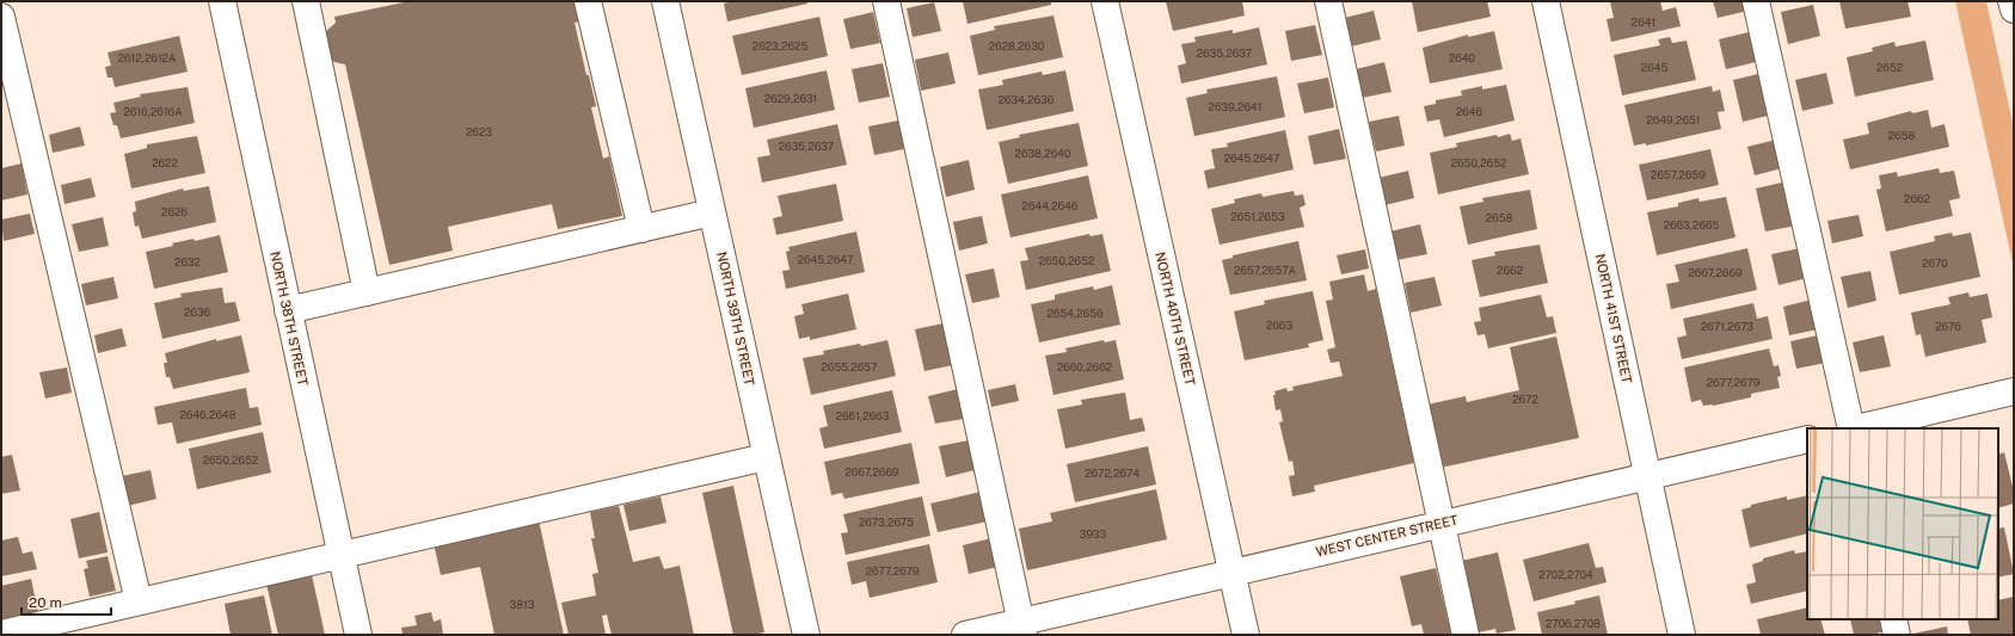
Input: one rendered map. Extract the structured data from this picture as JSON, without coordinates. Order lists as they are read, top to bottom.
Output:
{
  "streets": {
    "street": [
      "NORTH 38TH STREET",
      "NORTH 39TH STREET",
      "NORTH 40TH STREET",
      "NORTH 41ST STREET",
      "WEST CENTER STREET"
    ]
  },
  "crossings": [
    ["NORTH 40TH STREET", "WEST CENTER STREET"],
    ["NORTH 41ST STREET", "WEST CENTER STREET"]
  ],
  "house_numbers": [
    "2641",
    "2623,2625",
    "2628,2630",
    "2635,2637",
    "2612,2612A",
    "2640",
    "2645",
    "2652",
    "2629,2631",
    "2634,2636",
    "2639,2641",
    "2616,2616A",
    "2646",
    "2649,2651",
    "2623",
    "2658",
    "2635,2637",
    "2638,2640",
    "2645,2647",
    "2622",
    "2650,2652",
    "2657,2659",
    "2662",
    "2644,2646",
    "2626",
    "2651,2653",
    "2658",
    "2663,2665",
    "2645,2647",
    "2650,2652",
    "2632",
    "2670",
    "2657,2657A",
    "2662",
    "2667,2669",
    "2636",
    "2654,2656",
    "2663",
    "2671,2673",
    "2676",
    "2655,2657",
    "2660,2662",
    "2677,2679",
    "2672",
    "2646,2648",
    "2661,2663",
    "2650,2652",
    "2667,2669",
    "2672,2674",
    "2673,2675",
    "3933",
    "2677,2679",
    "2702,2704",
    "3813",
    "2706,2708"
  ],
  "scale_bar": "20 m"
}
